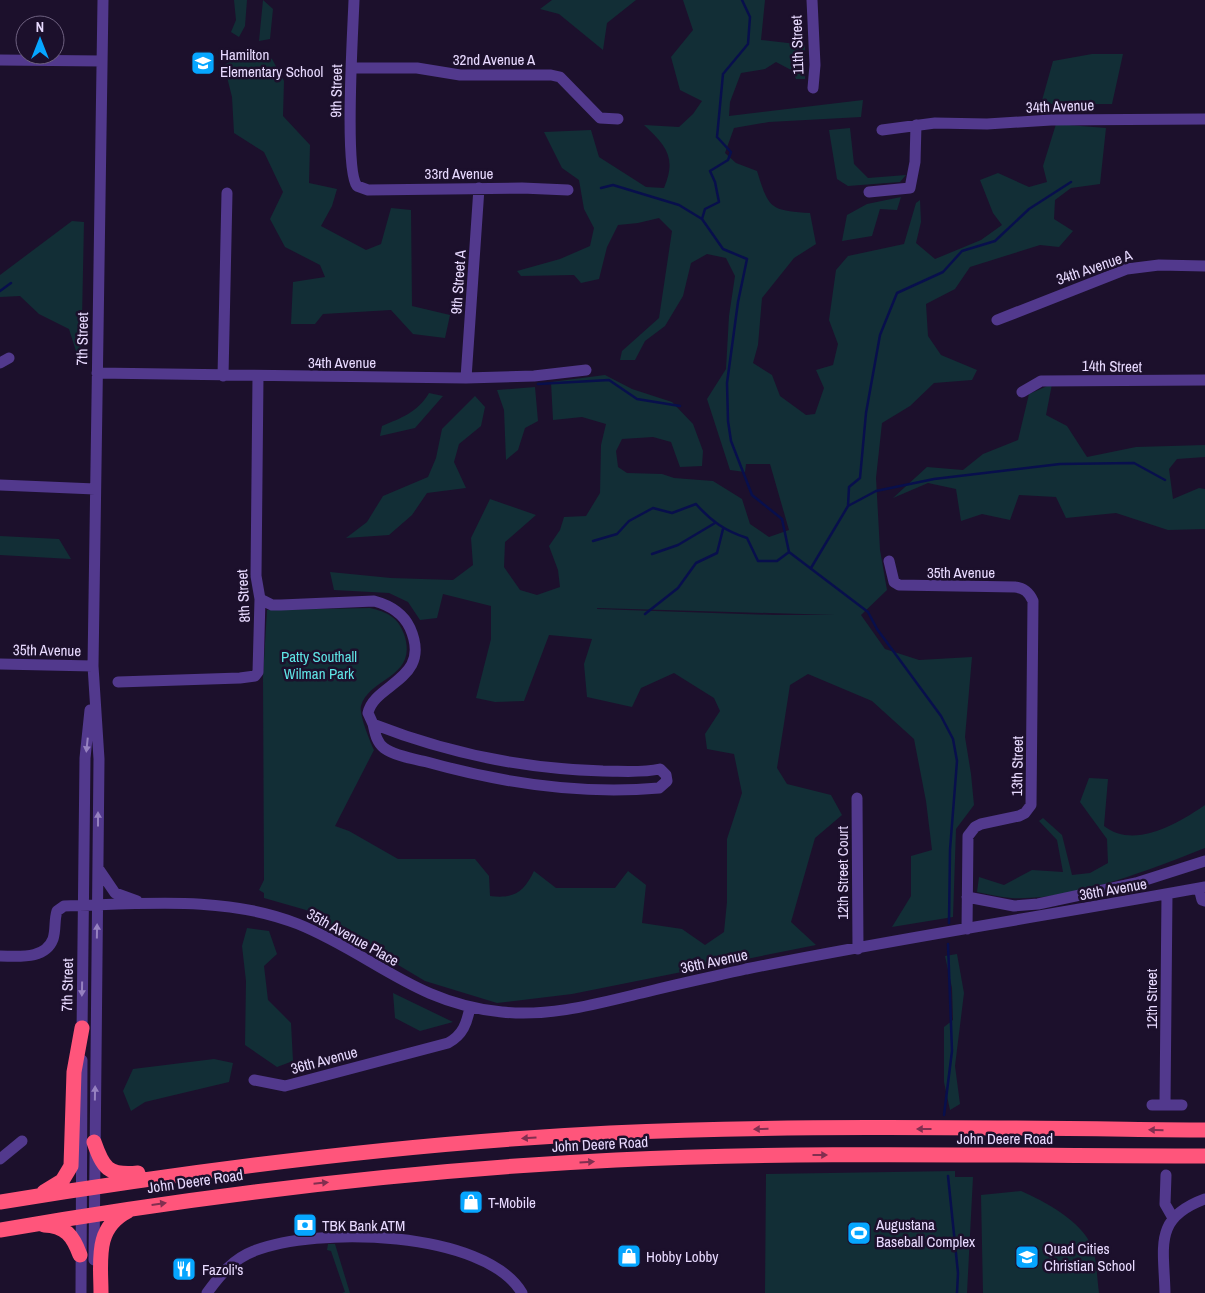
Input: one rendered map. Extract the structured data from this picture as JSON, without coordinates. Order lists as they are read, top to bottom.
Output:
{
  "streets": {
    "highway": ["John Deere Road"],
    "street": [
      "11th Street",
      "32nd Avenue A",
      "9th Street",
      "34th Avenue",
      "33rd Avenue",
      "34th Avenue A",
      "9th Street A",
      "7th Street",
      "14th Street",
      "35th Avenue",
      "8th Street",
      "13th Street",
      "12th Street Court",
      "36th Avenue",
      "35th Avenue Place",
      "12th Street"
    ]
  },
  "crossings": [
    ["32nd Avenue A", "9th Street"],
    ["9th Street", "33rd Avenue"],
    ["34th Avenue", "9th Street A"],
    ["34th Avenue", "7th Street"],
    ["34th Avenue", "8th Street"],
    ["33rd Avenue", "9th Street A"],
    ["7th Street", "35th Avenue"],
    ["7th Street", "35th Avenue Place"],
    ["7th Street", "John Deere Road"],
    ["35th Avenue", "13th Street"],
    ["13th Street", "36th Avenue"],
    ["12th Street Court", "36th Avenue"],
    ["36th Avenue", "35th Avenue Place"],
    ["36th Avenue", "12th Street"]
  ],
  "parks": ["Patty Southall Wilman Park"],
  "places": {
    "school or university": ["Hamilton Elementary School", "Quad Cities Christian School"],
    "shop": ["T-Mobile", "Hobby Lobby"],
    "bank": ["TBK Bank ATM"],
    "sports": ["Augustana Baseball Complex"],
    "restaurant": ["Fazoli's"]
  },
  "north": "top"
}
